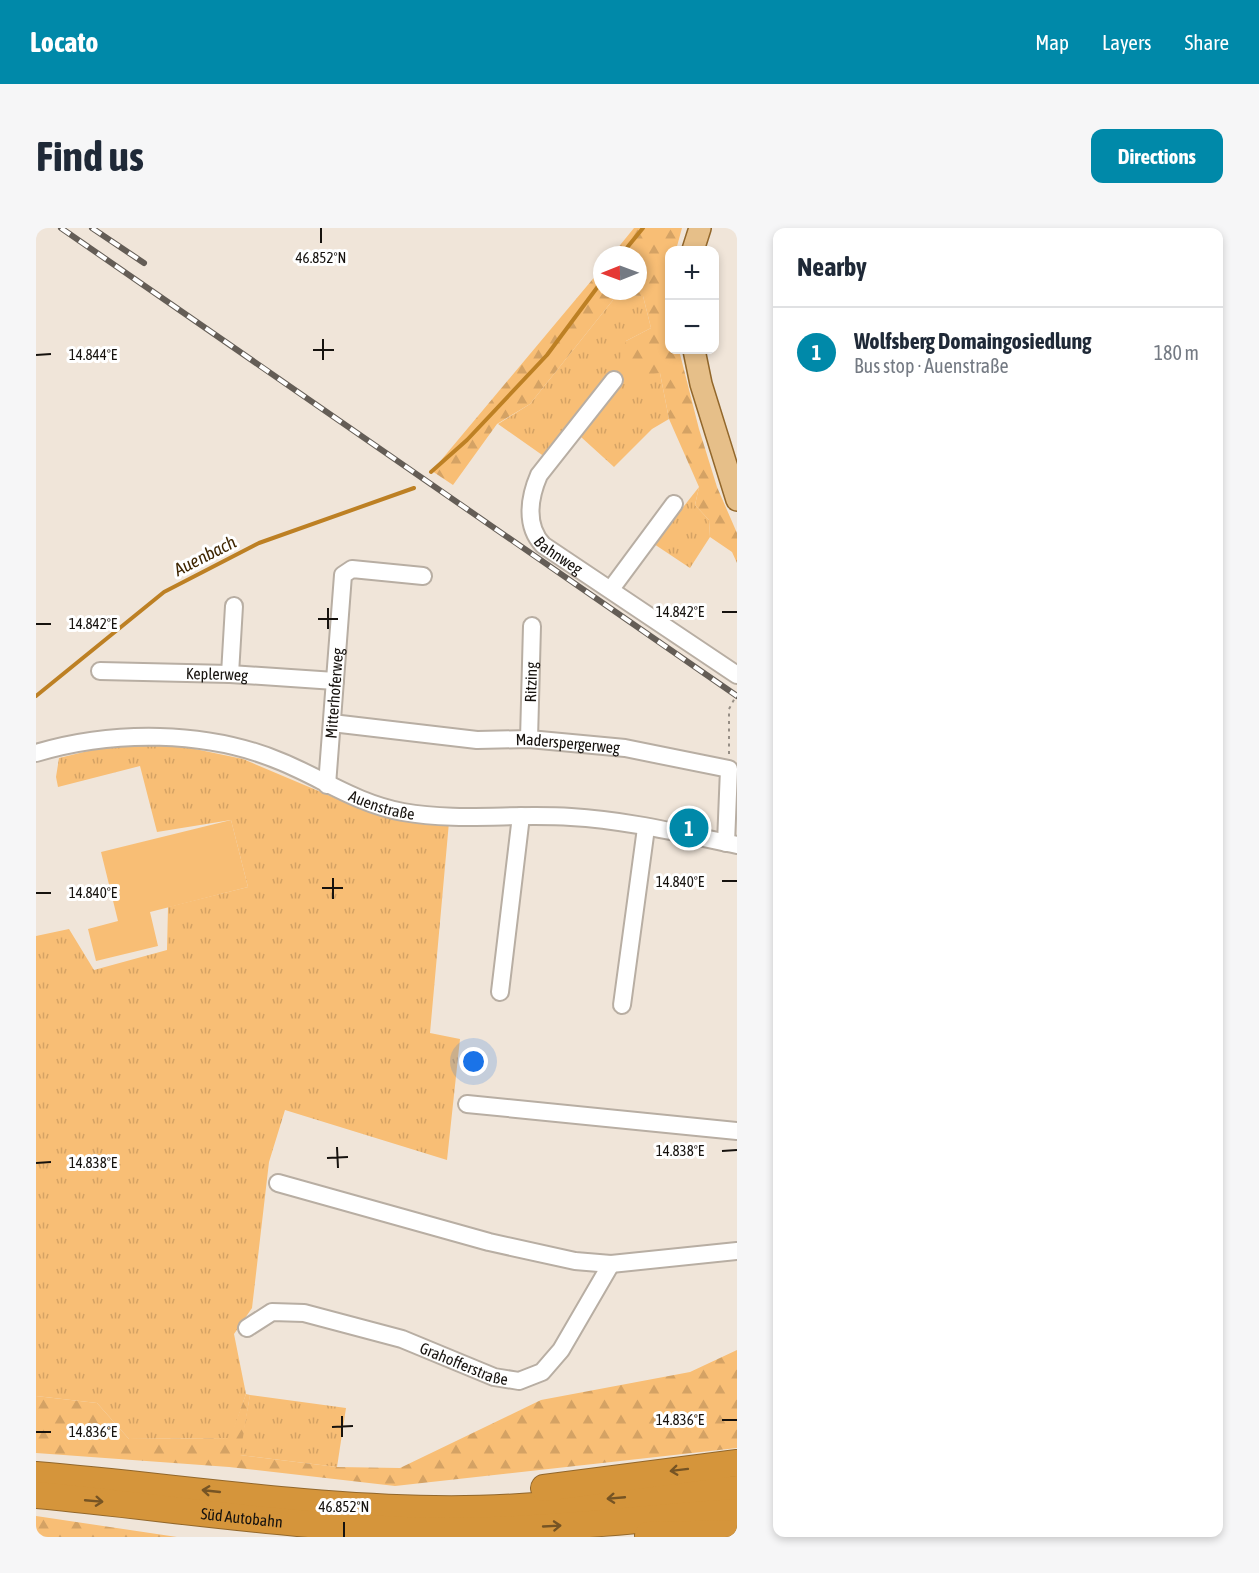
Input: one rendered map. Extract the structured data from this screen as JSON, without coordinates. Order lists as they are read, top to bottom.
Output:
{
  "streets": {
    "highway": ["Süd Autobahn"],
    "street": [
      "Bahnweg",
      "Keplerweg",
      "Ritzing",
      "Mitterhoferweg",
      "Maderspergerweg",
      "Auenstraße",
      "Grahofferstraße"
    ]
  },
  "crossings": [
    ["Keplerweg", "Mitterhoferweg"],
    ["Ritzing", "Maderspergerweg"],
    ["Mitterhoferweg", "Maderspergerweg"],
    ["Mitterhoferweg", "Auenstraße"]
  ],
  "water": ["Auenbach"],
  "north": "left",
  "page": {
    "header": "Locato",
    "nav": ["Map", "Layers", "Share"],
    "buttons": "Directions",
    "title": "Find us",
    "heading": "Nearby",
    "map_buttons": ["+", "−"],
    "list": [
      {
        "mark": "1",
        "name": "Wolfsberg Domaingosiedlung",
        "note": "Bus stop · Auenstraße",
        "value": "180 m"
      }
    ],
    "pins": "1"
  },
  "coordinates": [
    "46.852°N",
    "14.844°E",
    "14.842°E",
    "14.840°E",
    "14.838°E",
    "14.836°E"
  ]
}
